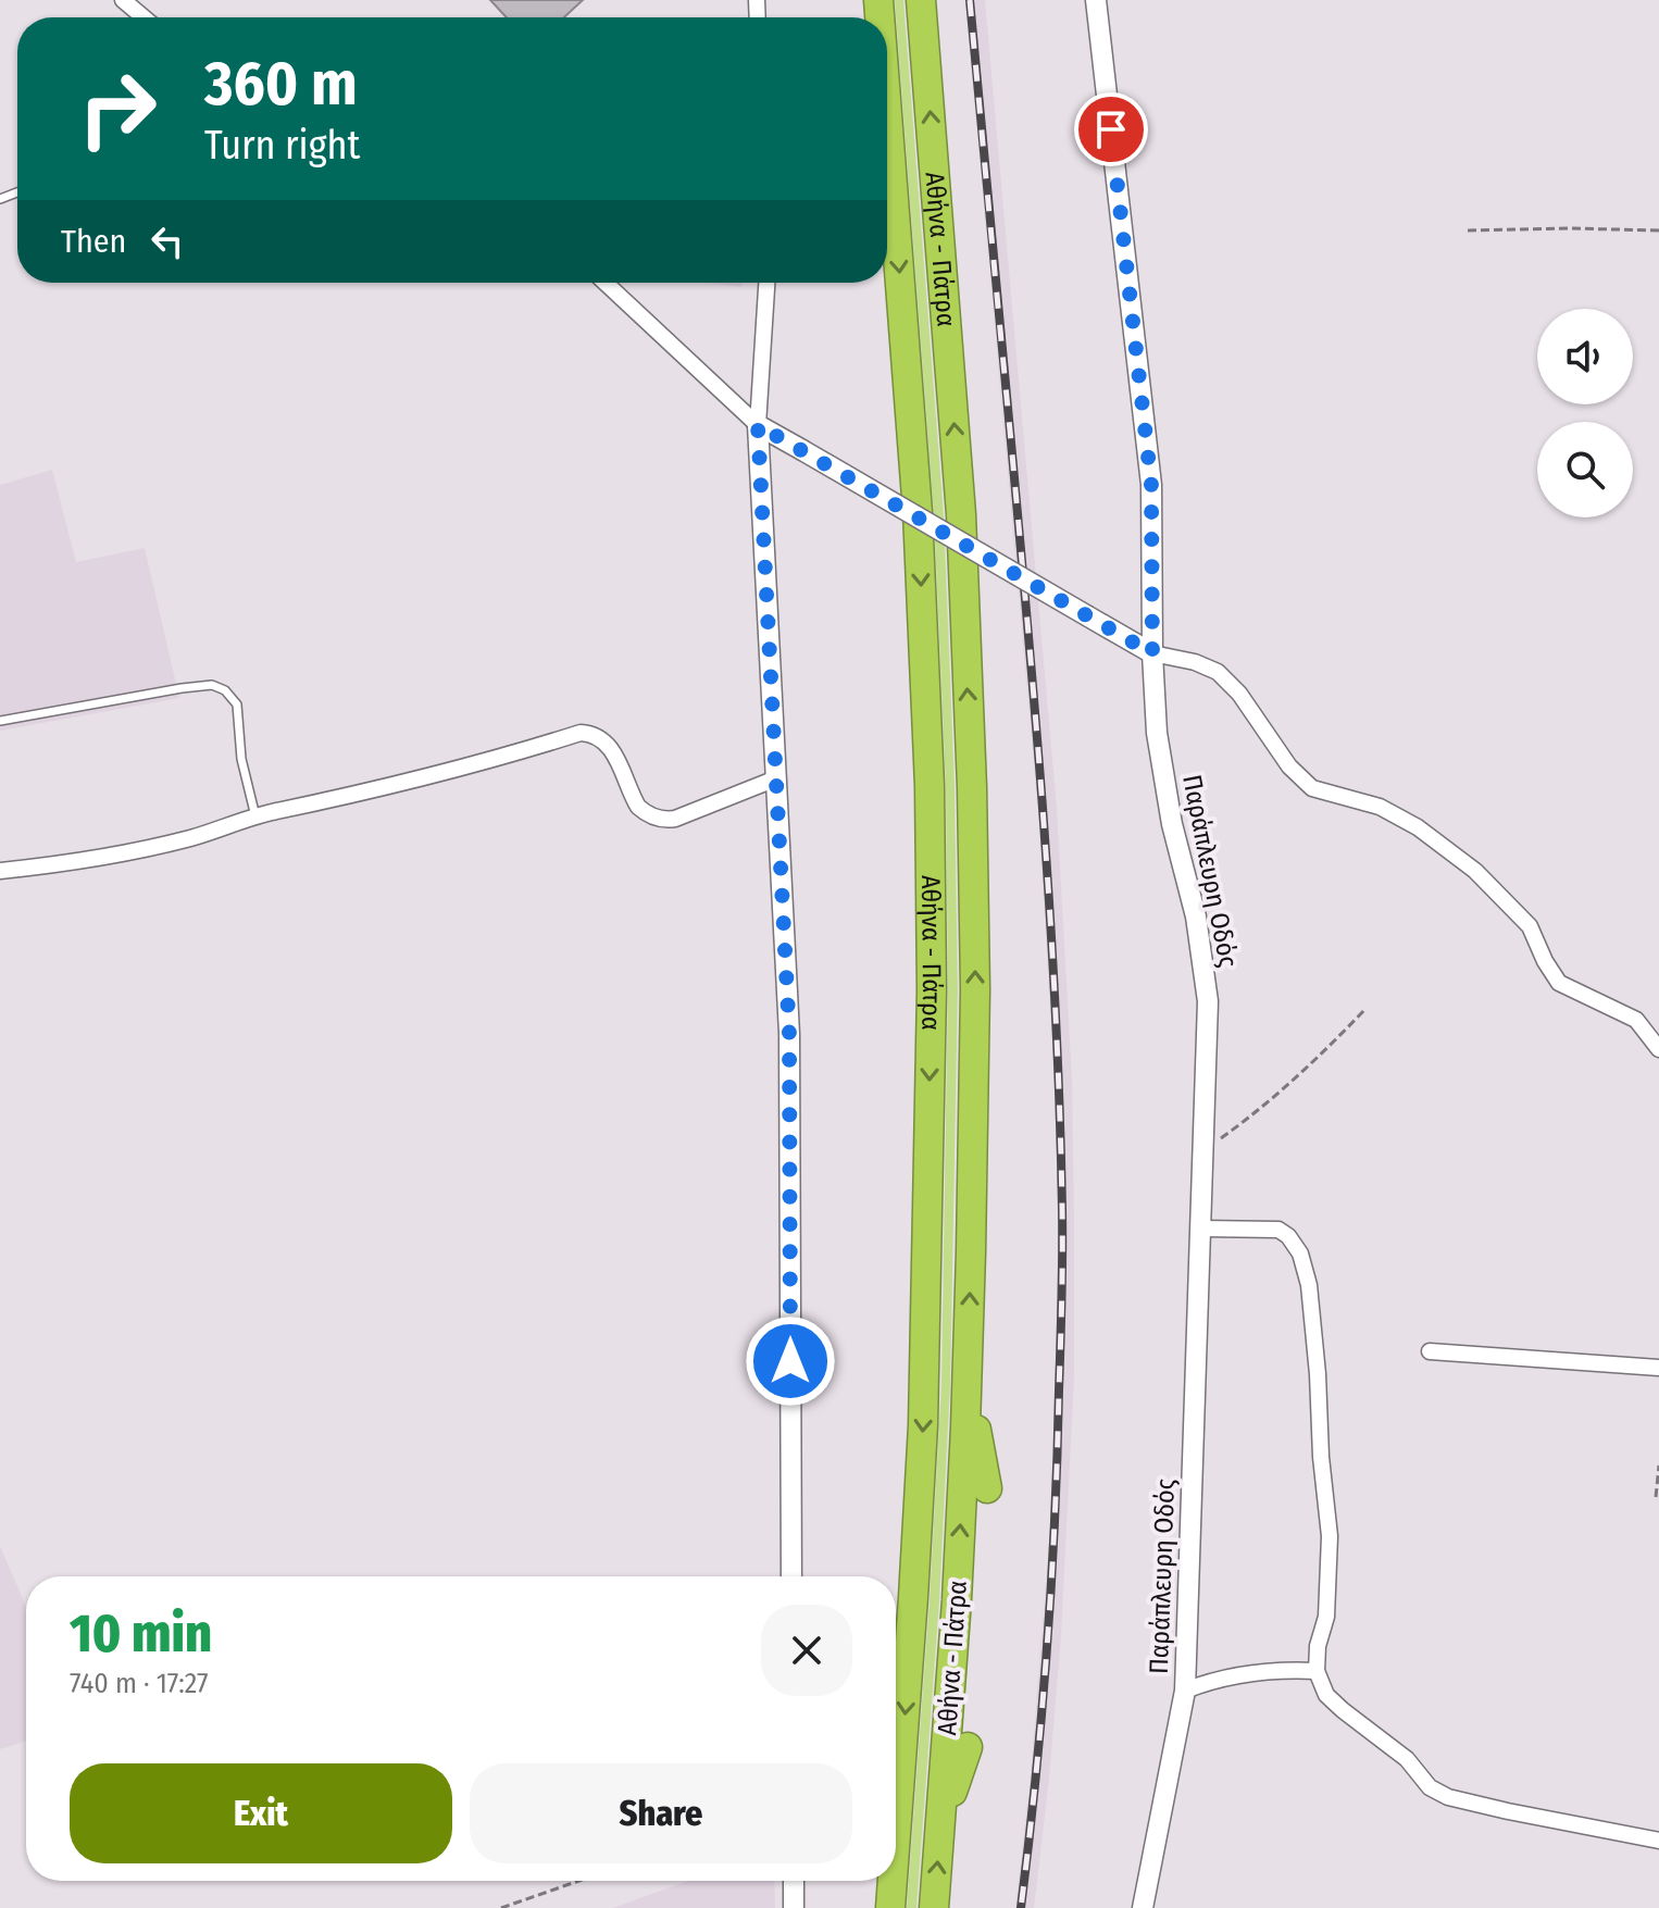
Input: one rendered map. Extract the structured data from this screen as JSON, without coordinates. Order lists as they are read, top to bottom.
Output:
{
  "streets": {
    "highway": ["Αθήνα - Πάτρα"],
    "street": ["Παράπλευρη Οδός"]
  },
  "page": {
    "turn": ["360 m", "Turn right"],
    "then": "Then",
    "heading": ["10 min", "740 m · 17:27"],
    "buttons": ["Exit", "Share"]
  }
}
